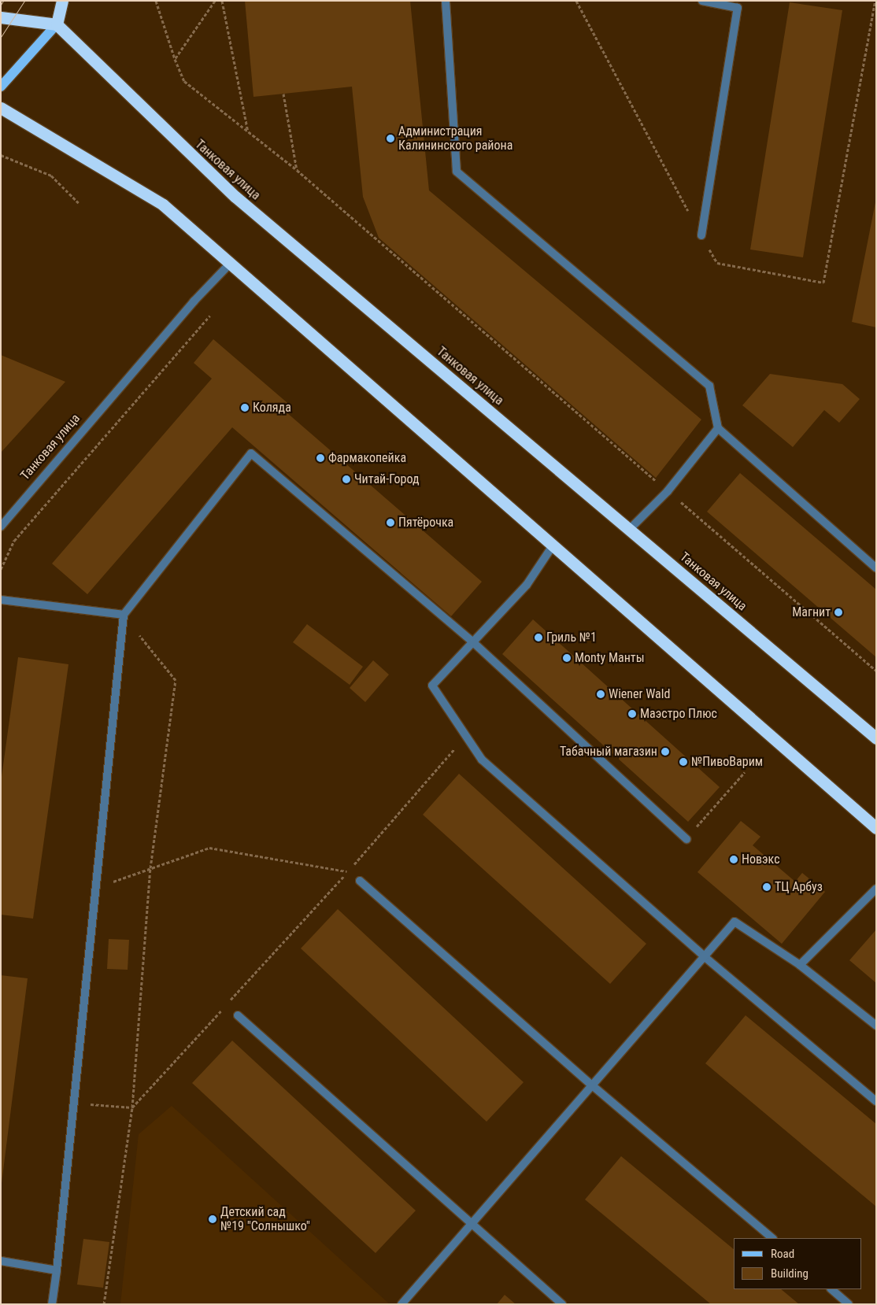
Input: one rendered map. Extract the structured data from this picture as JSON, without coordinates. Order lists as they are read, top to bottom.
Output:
{
  "streets": {
    "highway": ["Танковая улица"]
  },
  "places": [
    "Администрация Калининского района",
    "Коляда",
    "Фармакопейка",
    "Читай-Город",
    "Пятёрочка",
    "Магнит",
    "Гриль №1",
    "Monty Манты",
    "Wiener Wald",
    "Маэстро Плюс",
    "Табачный магазин",
    "№ПивоВарим",
    "Новэкс",
    "ТЦ Арбуз",
    "Детский сад №19 \"Солнышко\""
  ],
  "legend": ["Road", "Building"]
}
